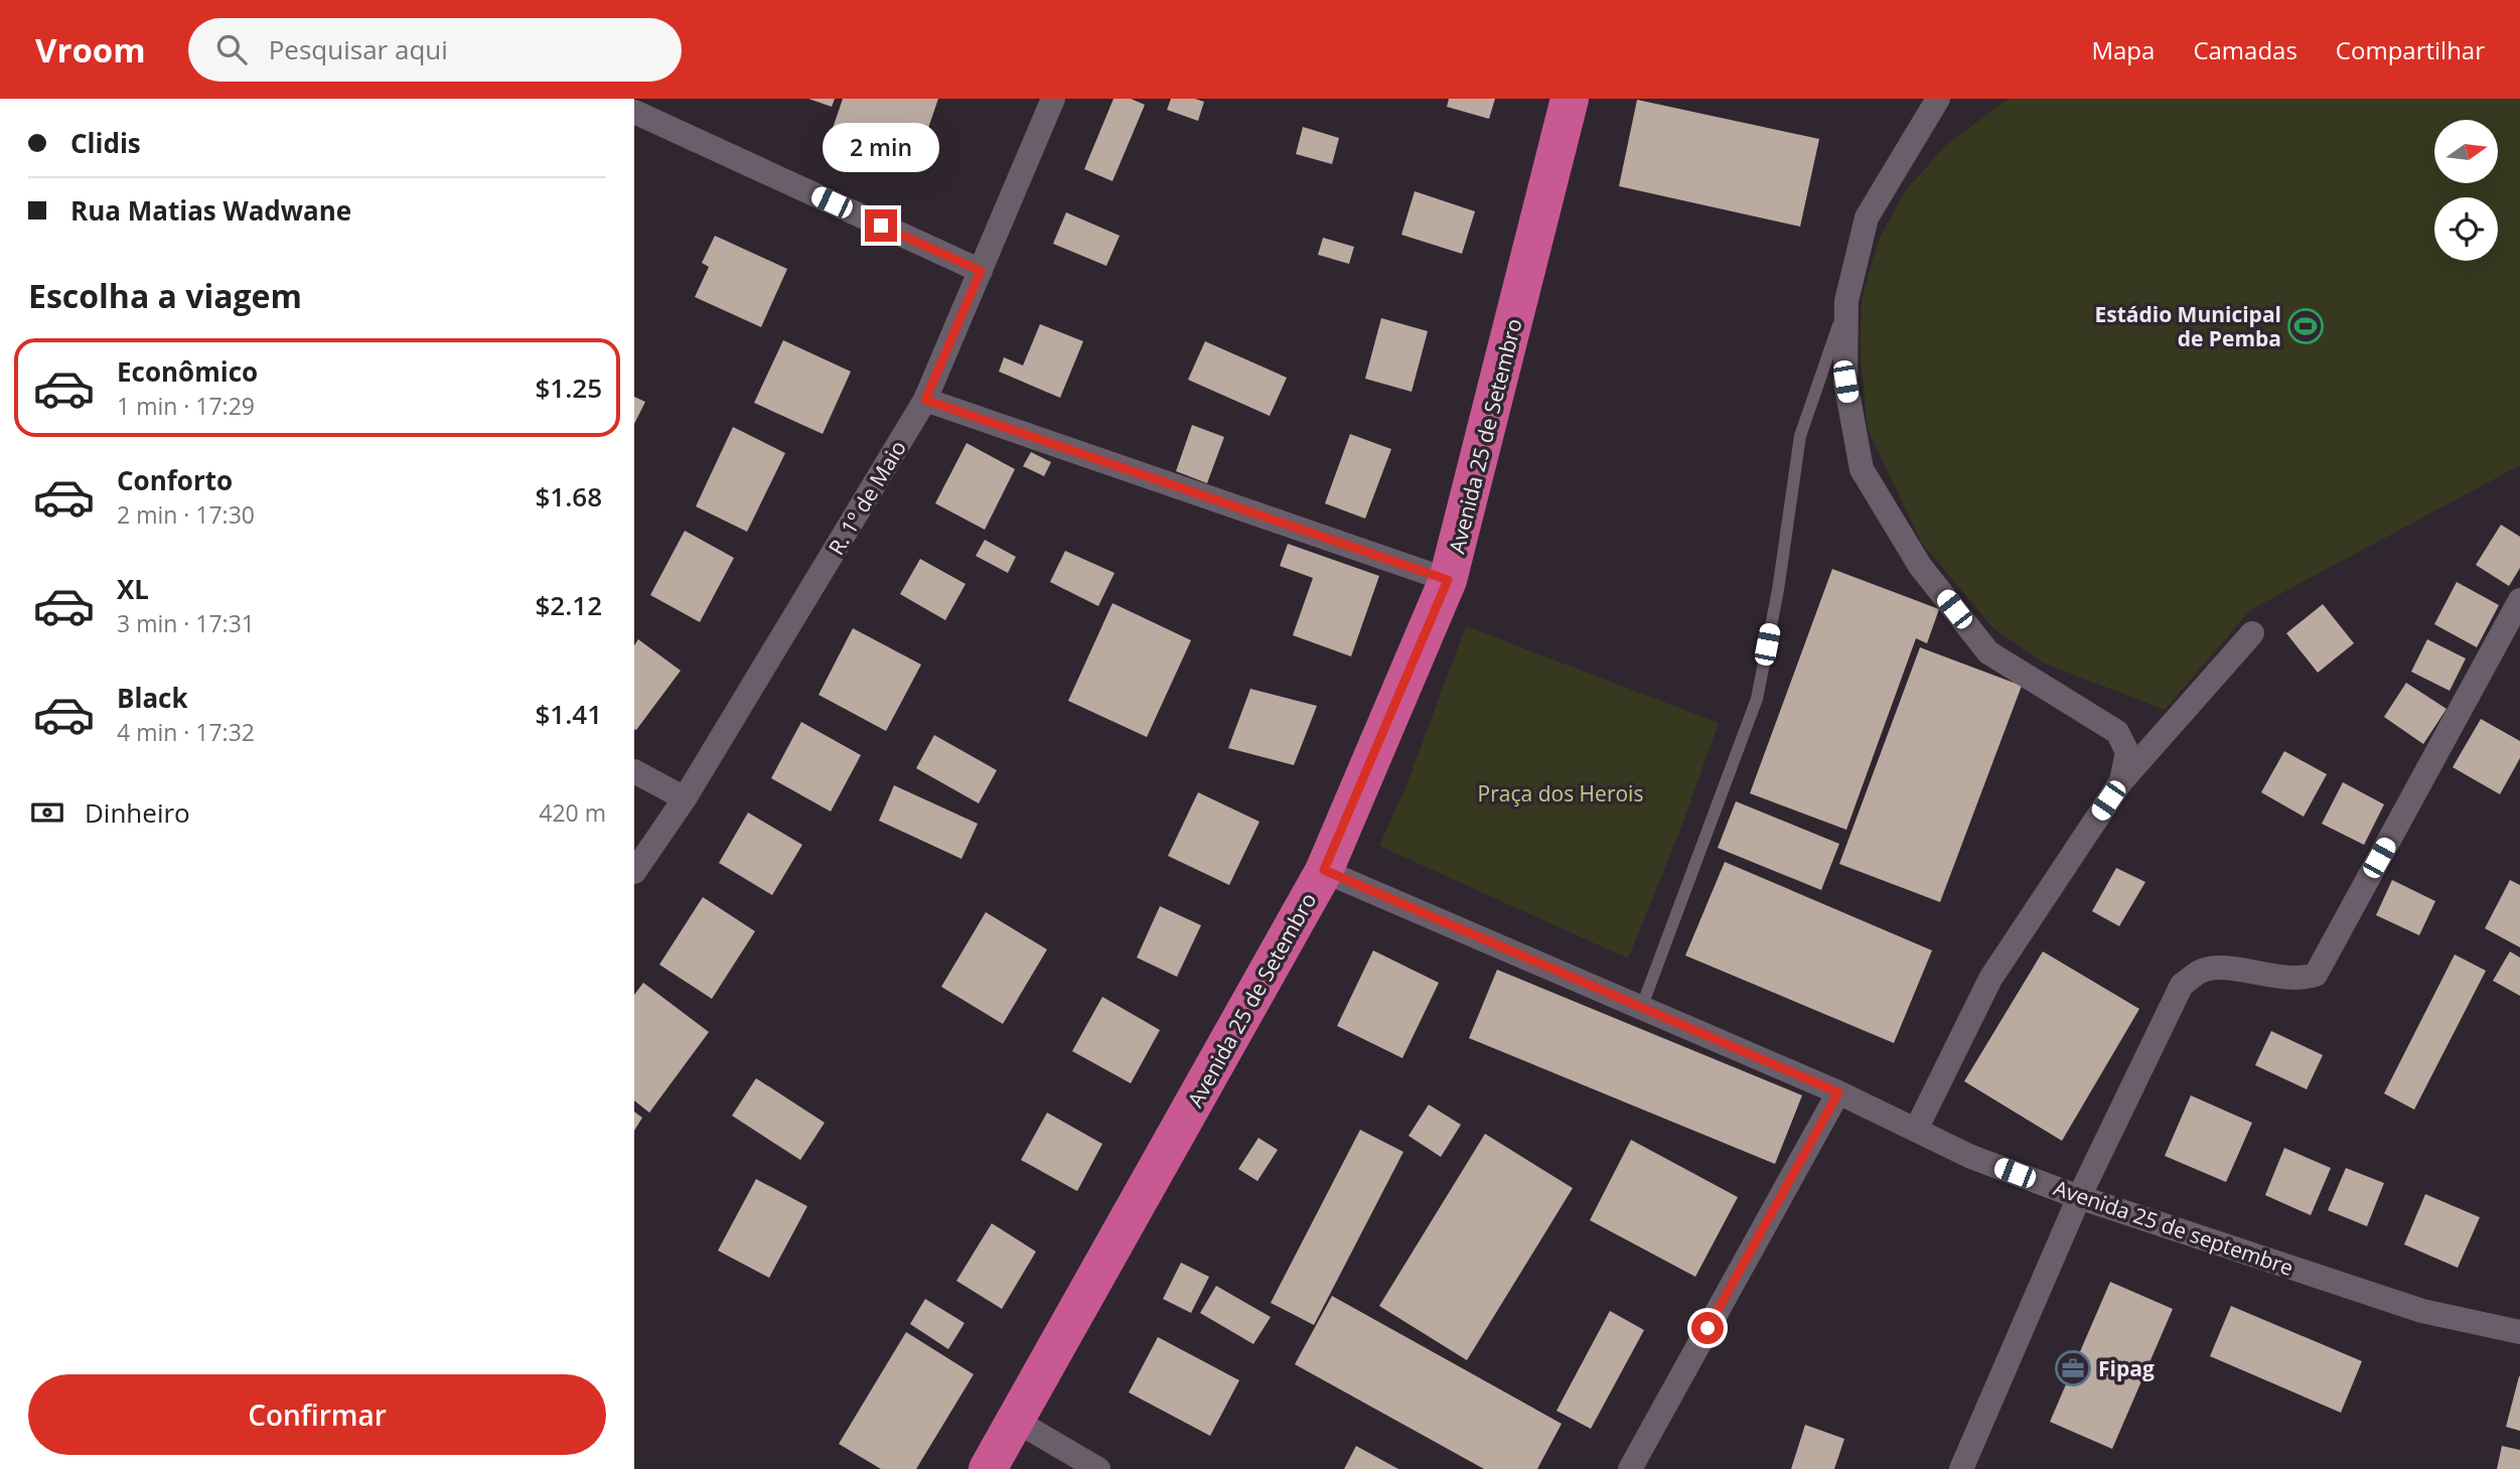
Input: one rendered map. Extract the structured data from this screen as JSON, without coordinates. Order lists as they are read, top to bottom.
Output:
{
  "streets": {
    "highway": ["Avenida 25 de Setembro"],
    "street": ["R. 1º de Maio", "Avenida 25 de septembre"]
  },
  "crossings": [
    ["Avenida 25 de Setembro", "Avenida 25 de septembre"]
  ],
  "parks": ["Praça dos Herois"],
  "places": {
    "sports": ["Estádio Municipal de Pemba"],
    "office": ["Fipag"]
  },
  "north": "right",
  "page": {
    "header": "Vroom",
    "search": "Pesquisar aqui",
    "nav": ["Mapa", "Camadas", "Compartilhar"],
    "banner": ["Clidis", "Rua Matias Wadwane"],
    "bubble": "2 min",
    "heading": "Escolha a viagem",
    "list": [
      {
        "name": "Econômico",
        "note": "1 min · 17:29",
        "value": "$1.25"
      },
      {
        "name": "Conforto",
        "note": "2 min · 17:30",
        "value": "$1.68"
      },
      {
        "name": "XL",
        "note": "3 min · 17:31",
        "value": "$2.12"
      },
      {
        "name": "Black",
        "note": "4 min · 17:32",
        "value": "$1.41"
      }
    ],
    "pay": ["Dinheiro", "420 m"],
    "buttons": "Confirmar"
  }
}
